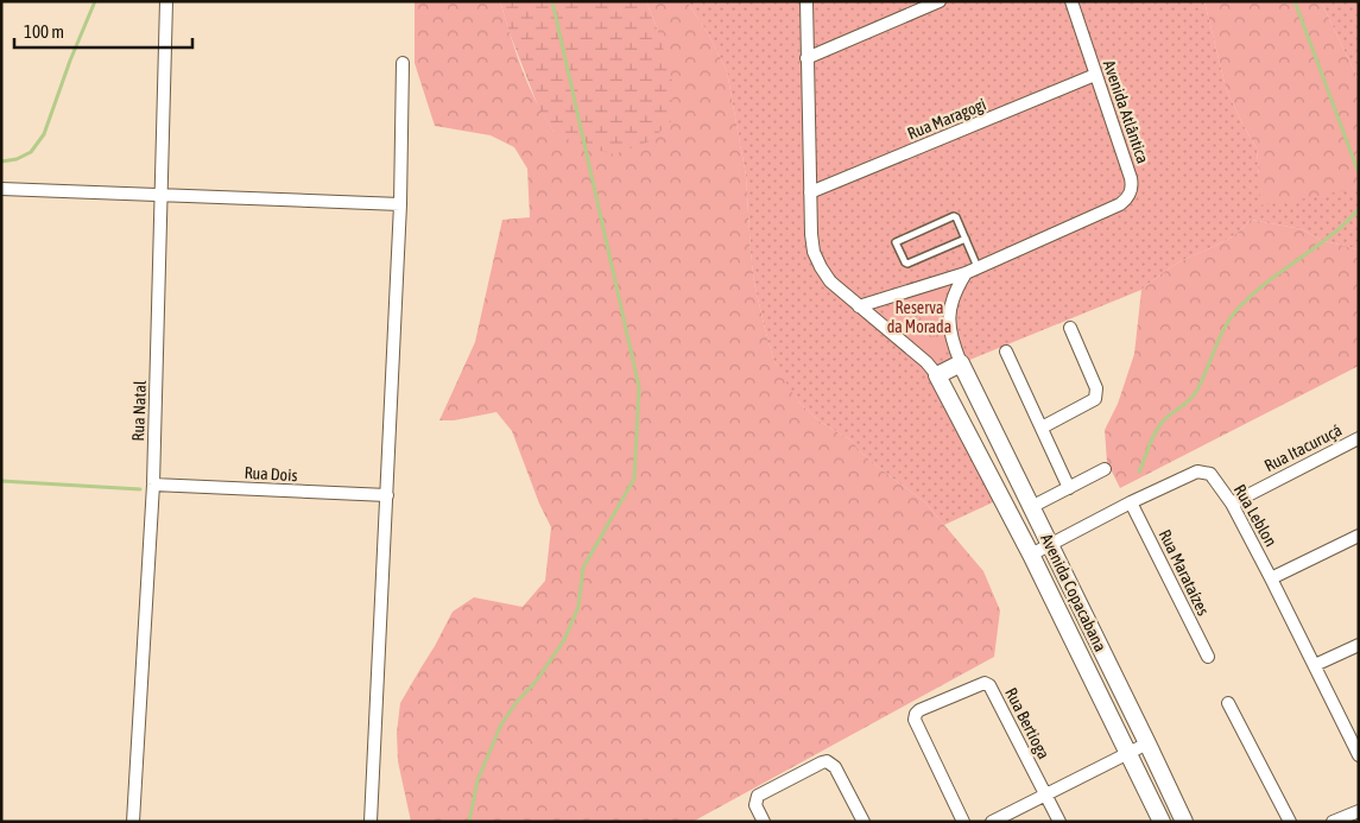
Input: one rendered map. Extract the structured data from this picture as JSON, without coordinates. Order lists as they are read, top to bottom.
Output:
{
  "streets": {
    "street": [
      "Avenida Atlântica",
      "Rua Maragogi",
      "Rua Natal",
      "Rua Itacuruçá",
      "Rua Dois",
      "Rua Leblon",
      "Rua Marataízes",
      "Avenida Copacabana",
      "Rua Bertioga"
    ]
  },
  "crossings": [
    ["Avenida Atlântica", "Rua Maragogi"],
    ["Rua Natal", "Rua Dois"],
    ["Rua Itacuruçá", "Rua Leblon"],
    ["Rua Leblon", "Rua Marataízes"],
    ["Rua Leblon", "Avenida Copacabana"]
  ],
  "parks": ["Reserva da Morada"],
  "scale_bar": "100 m"
}
